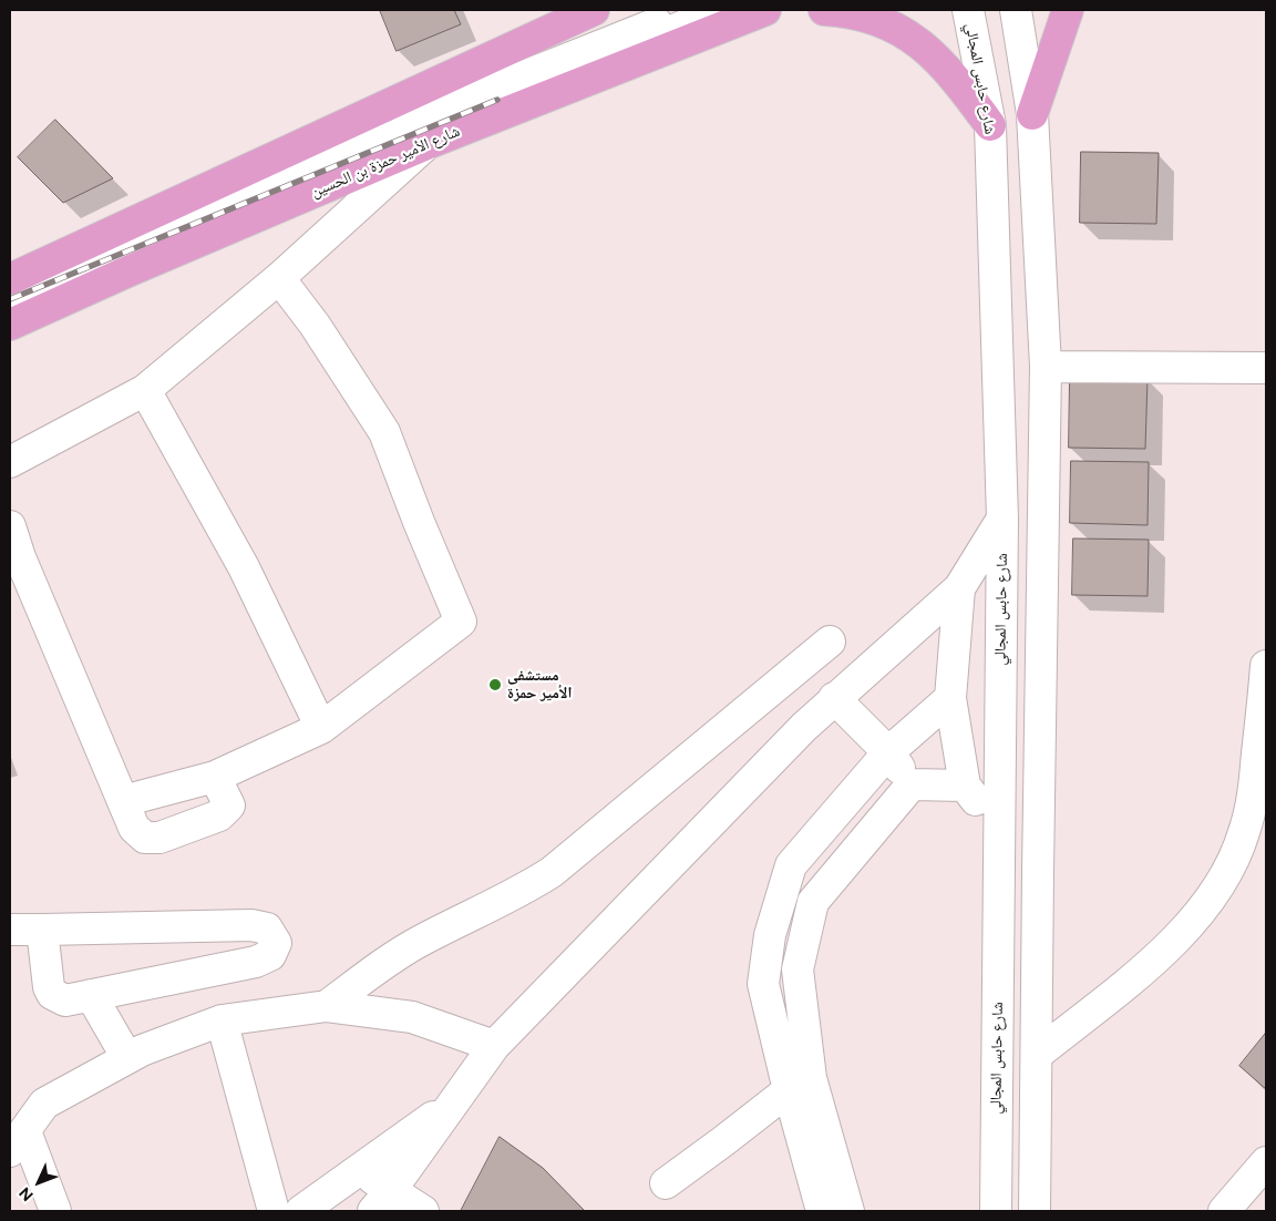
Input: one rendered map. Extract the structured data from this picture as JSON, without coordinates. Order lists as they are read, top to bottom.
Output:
{
  "streets": {
    "main road": ["شارع الأمير حمزة بن الحسين"],
    "street": ["شارع حابس المجالي"]
  },
  "places": ["مستشفى الأمير حمزة"],
  "north": "bottom left"
}
